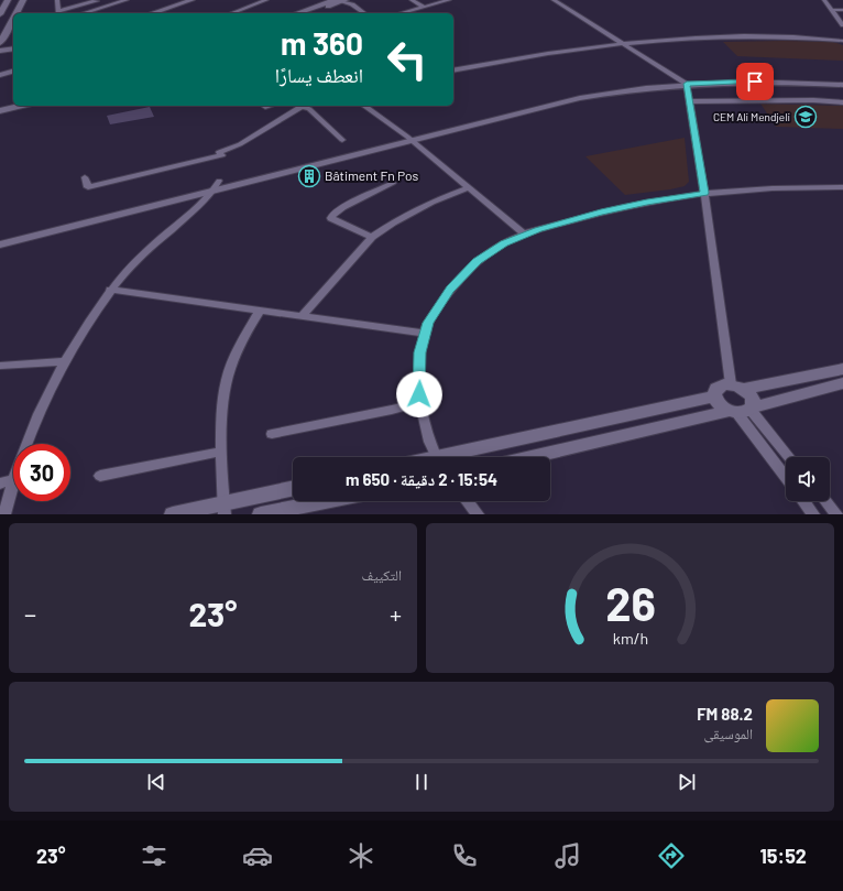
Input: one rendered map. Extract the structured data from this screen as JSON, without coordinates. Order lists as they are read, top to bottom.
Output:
{
  "places": {
    "school or university": ["CEM Ali Mendjeli"],
    "building": ["Bâtiment Fn Pos"]
  },
  "page": {
    "turn": ["360 m", "انعطف يسارًا"],
    "limit": "30",
    "trip": "15:54 · 2 دقيقة · 650 m",
    "tile": "التكييف",
    "heat": ["−", "23°", "+"],
    "song": ["88.2 FM", "الموسيقى"],
    "tabs": ["15:52", "23°"],
    "gauge": ["26", "km/h"]
  }
}
